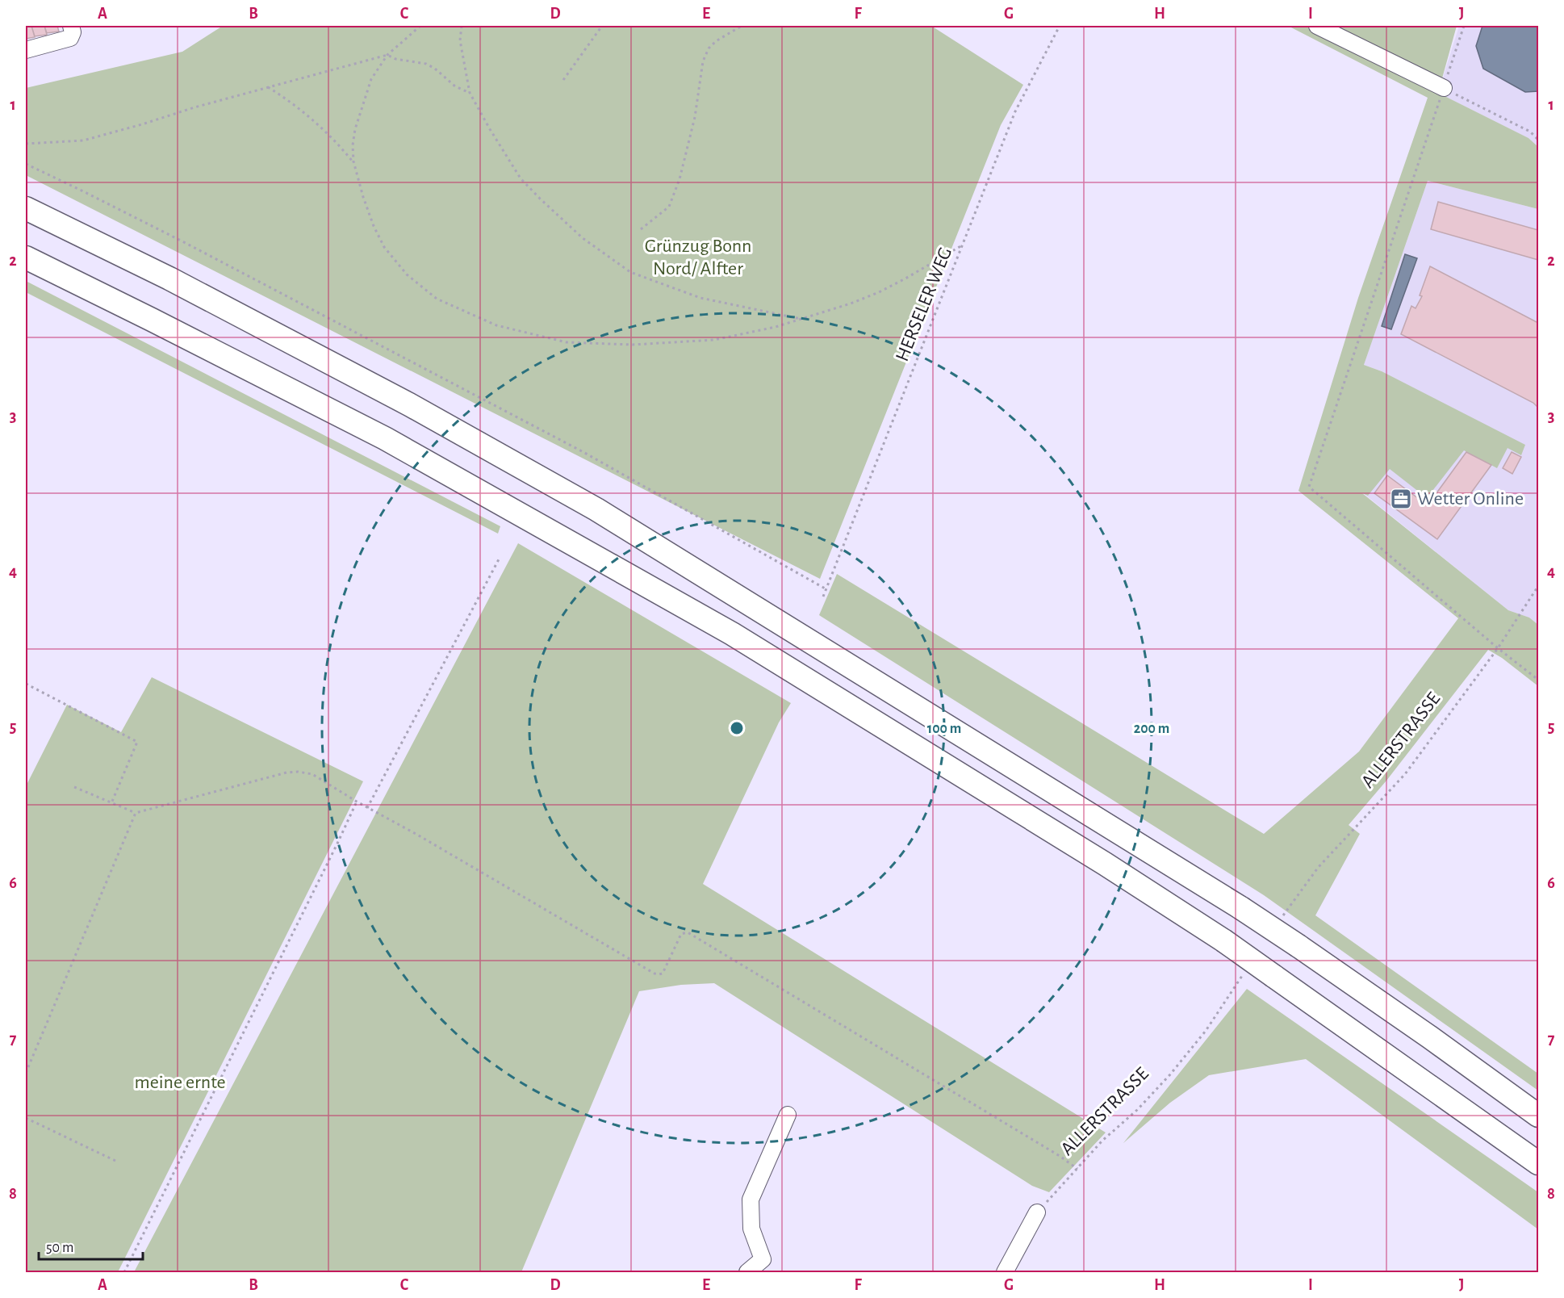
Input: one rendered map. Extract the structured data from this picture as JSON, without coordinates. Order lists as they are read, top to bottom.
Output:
{
  "streets": {
    "path": ["HERSELER WEG", "ALLERSTRASSE"]
  },
  "parks": ["Grünzug Bonn Nord/ Alfter", "meine ernte"],
  "places": {
    "office": ["Wetter Online"]
  },
  "scale_bar": "50 m",
  "grid": {
    "columns": [
      "A",
      "B",
      "C",
      "D",
      "E",
      "F",
      "G",
      "H",
      "I",
      "J"
    ],
    "rows": [
      "1",
      "2",
      "3",
      "4",
      "5",
      "6",
      "7",
      "8"
    ]
  },
  "rings": ["100 m", "200 m"]
}
